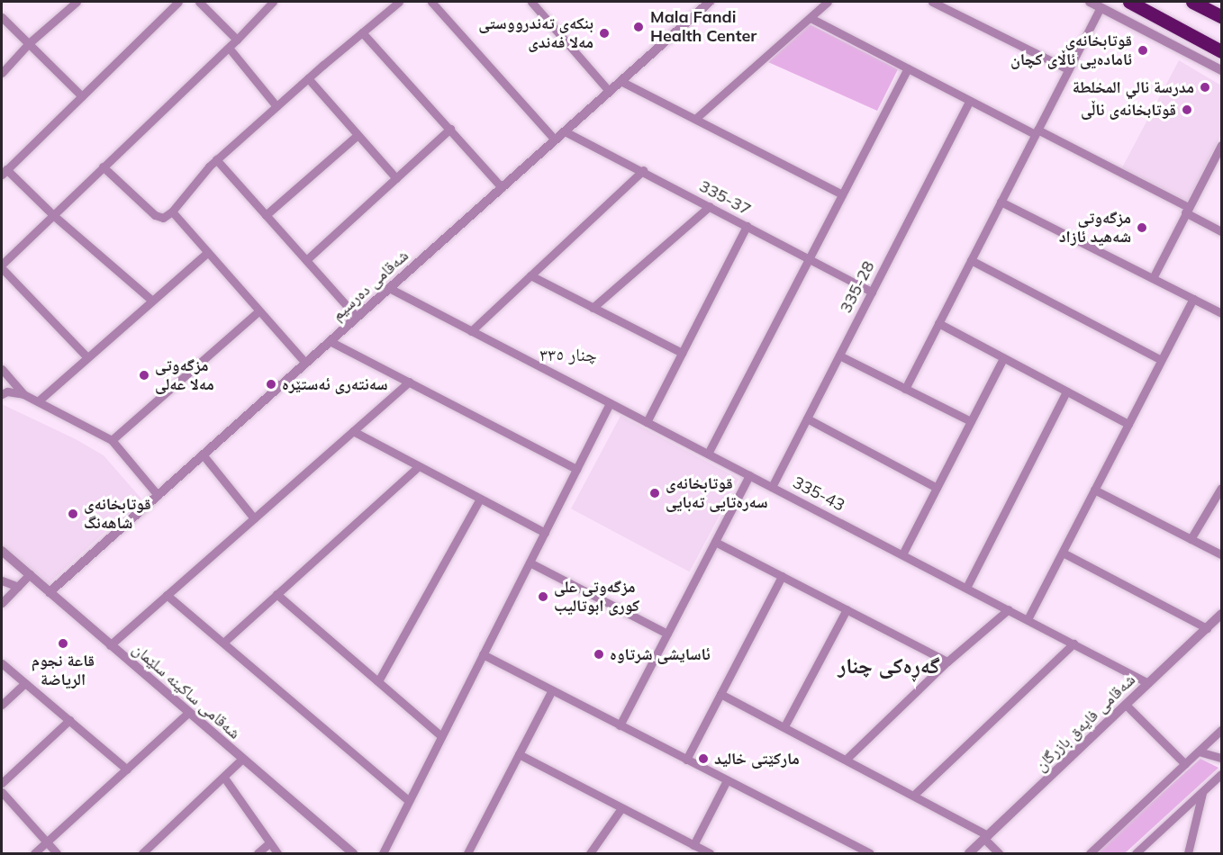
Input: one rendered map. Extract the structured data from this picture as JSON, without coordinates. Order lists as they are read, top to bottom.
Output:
{
  "streets": {
    "street": [
      "335-37",
      "شەقامی دەرسیم",
      "335-28",
      "335-43",
      "شەقامی ساکینە سلێمان",
      "شەقامی فایەق بازرگان"
    ]
  },
  "crossings": [
    ["335-37", "شەقامی دەرسیم"],
    ["335-37", "335-28"],
    ["شەقامی دەرسیم", "335-43"],
    ["شەقامی دەرسیم", "شەقامی ساکینە سلێمان"],
    ["335-28", "335-43"],
    ["335-43", "شەقامی فایەق بازرگان"]
  ],
  "districts": ["چنار ٣٣٥", "گەڕەکی چنار"],
  "places": [
    "Mala Fandi Health Center",
    "بنکەی تەندرووستی مەلا فەندی",
    "قوتابخانەی ئامادەیی ئاڵای کچان",
    "مدرسة نالي المخلطة",
    "قوتابخانەی ناڵی",
    "مزگەوتی شەهید ئازاد",
    "مزگەوتی مەلا عەلی",
    "سەنتەری ئەستێرە",
    "قوتابخانەی سەرەتایی تەبایی",
    "قوتابخانەى شاهەنگ",
    "مزگەوتی علی کوری ابوتالیب",
    "قاعة نجوم الرياضة",
    "ئاسایشی شرتاوە",
    "مارکێتی خالید"
  ]
}
